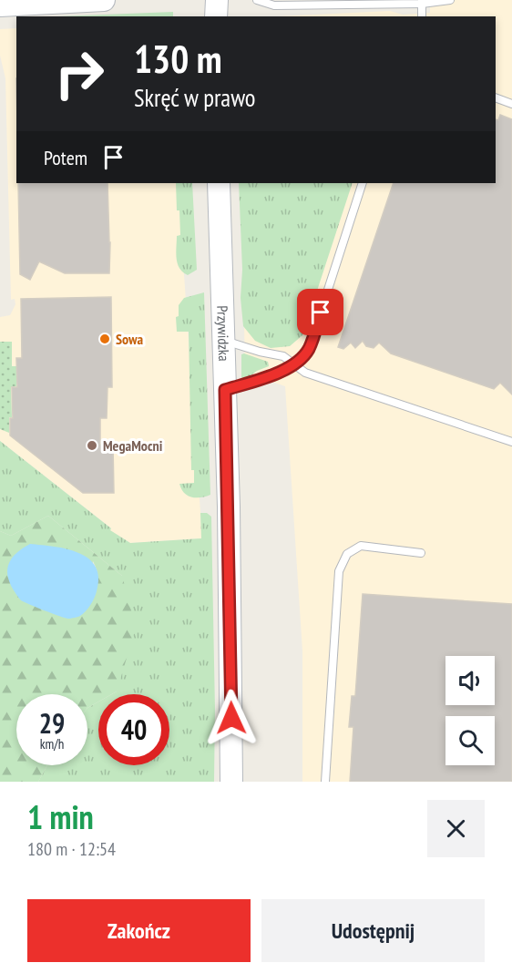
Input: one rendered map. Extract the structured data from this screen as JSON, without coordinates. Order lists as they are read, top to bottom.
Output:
{
  "streets": {
    "street": ["Przywidzka"]
  },
  "places": ["Sowa", "MegaMocni"],
  "page": {
    "turn": ["130 m", "Skręć w prawo"],
    "then": "Potem",
    "speed": "29 km/h",
    "limit": "40",
    "heading": ["1 min", "180 m · 12:54"],
    "buttons": ["Zakończ", "Udostępnij"]
  }
}
